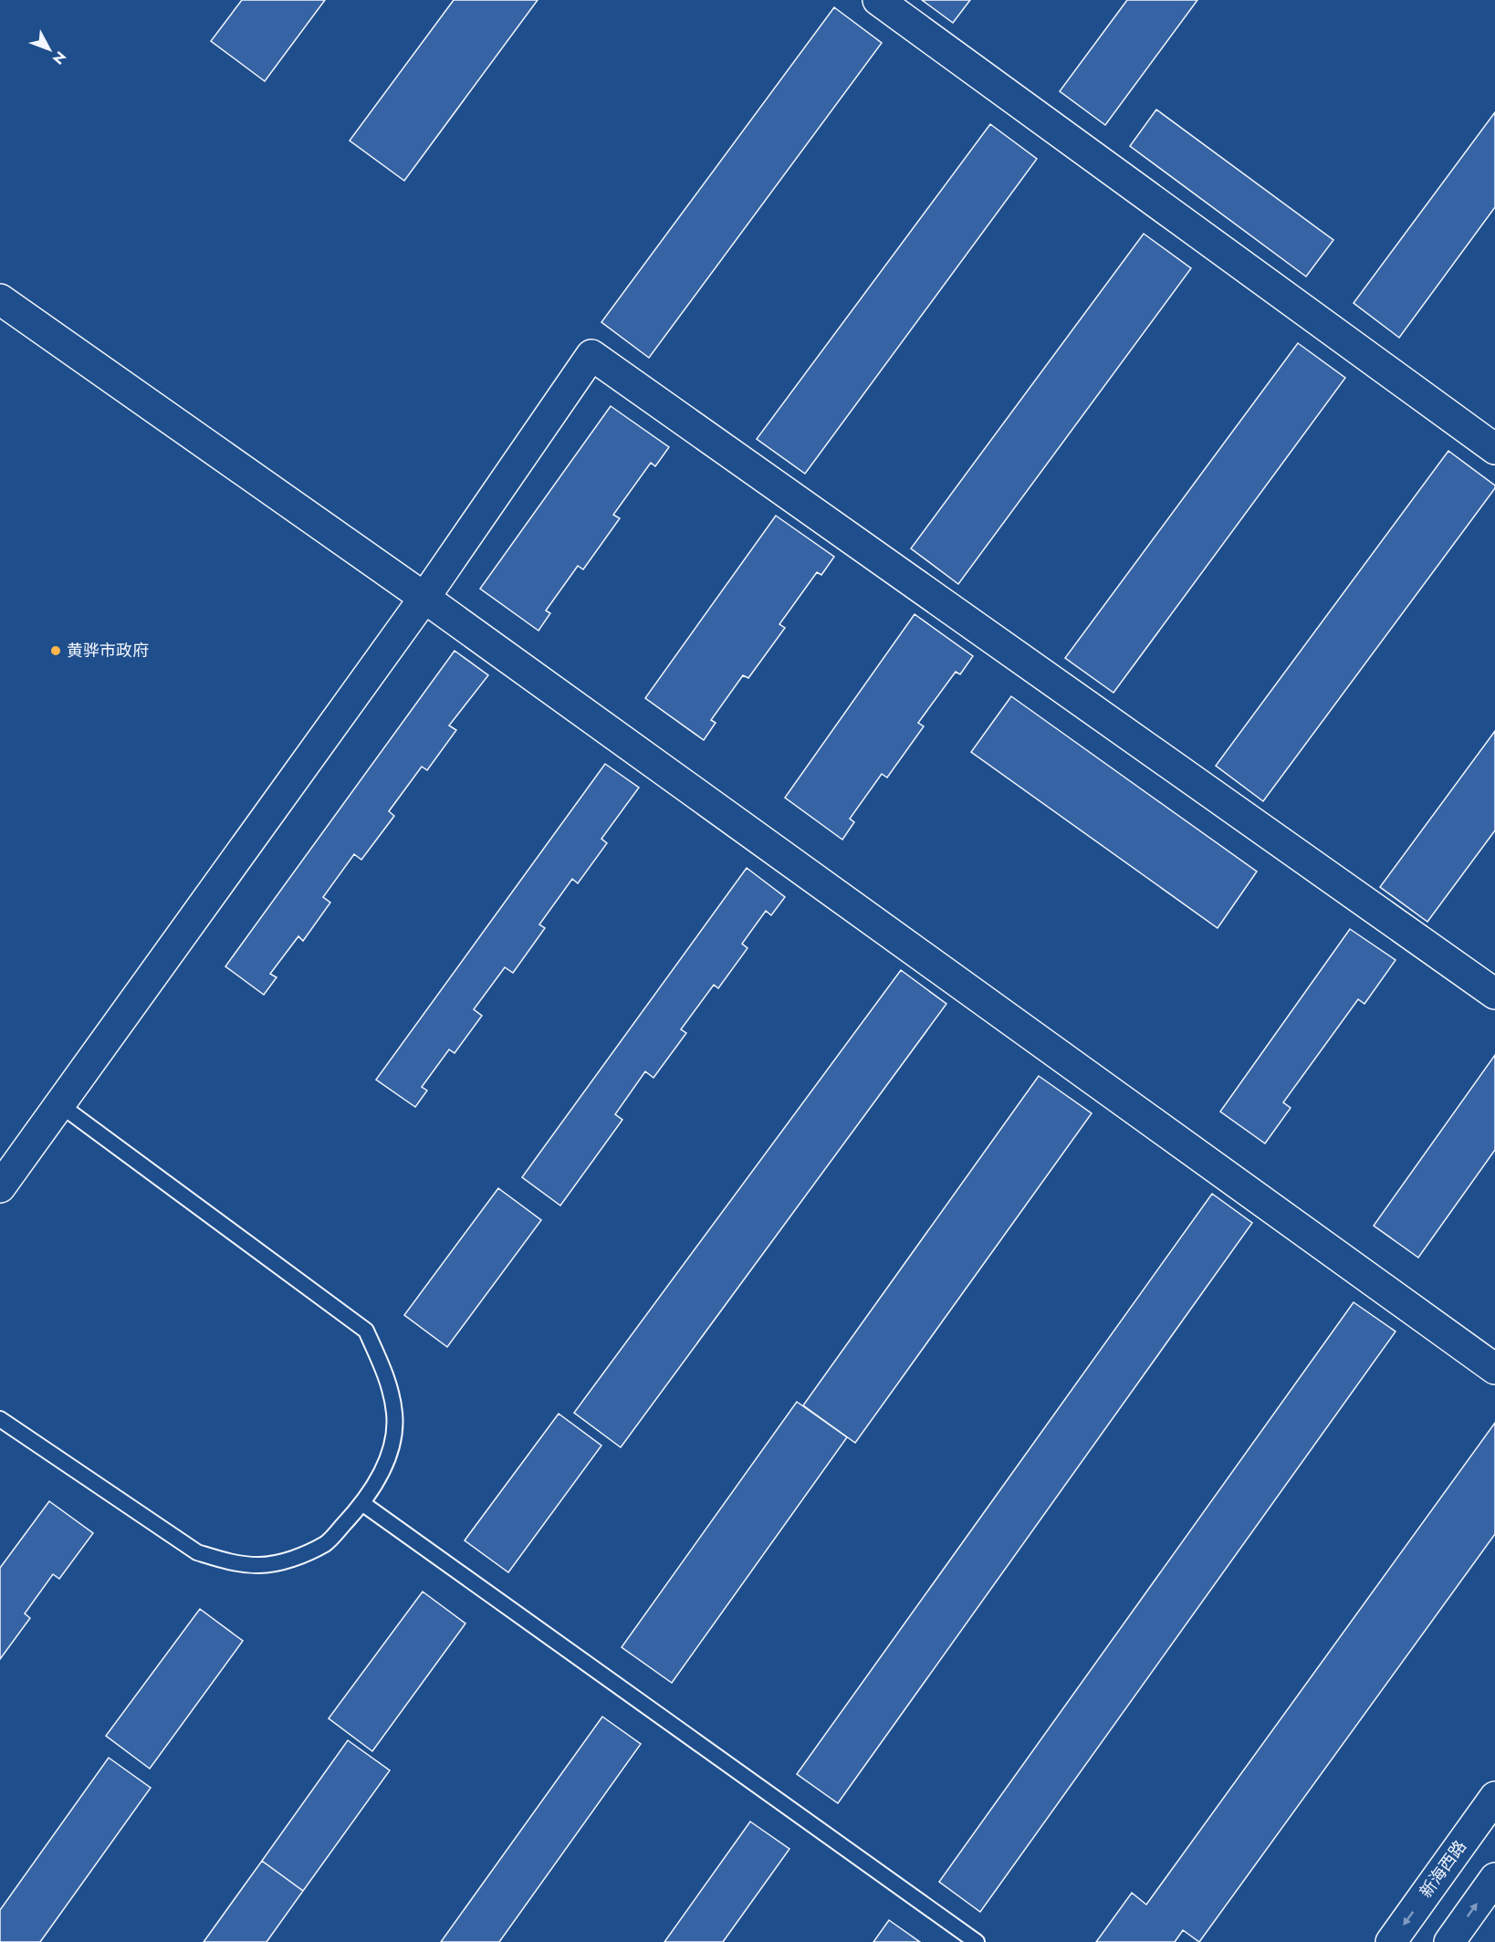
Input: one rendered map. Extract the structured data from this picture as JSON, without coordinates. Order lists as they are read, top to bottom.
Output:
{
  "streets": {
    "street": ["新海西路"]
  },
  "places": ["黄骅市政府"],
  "north": "bottom right"
}
